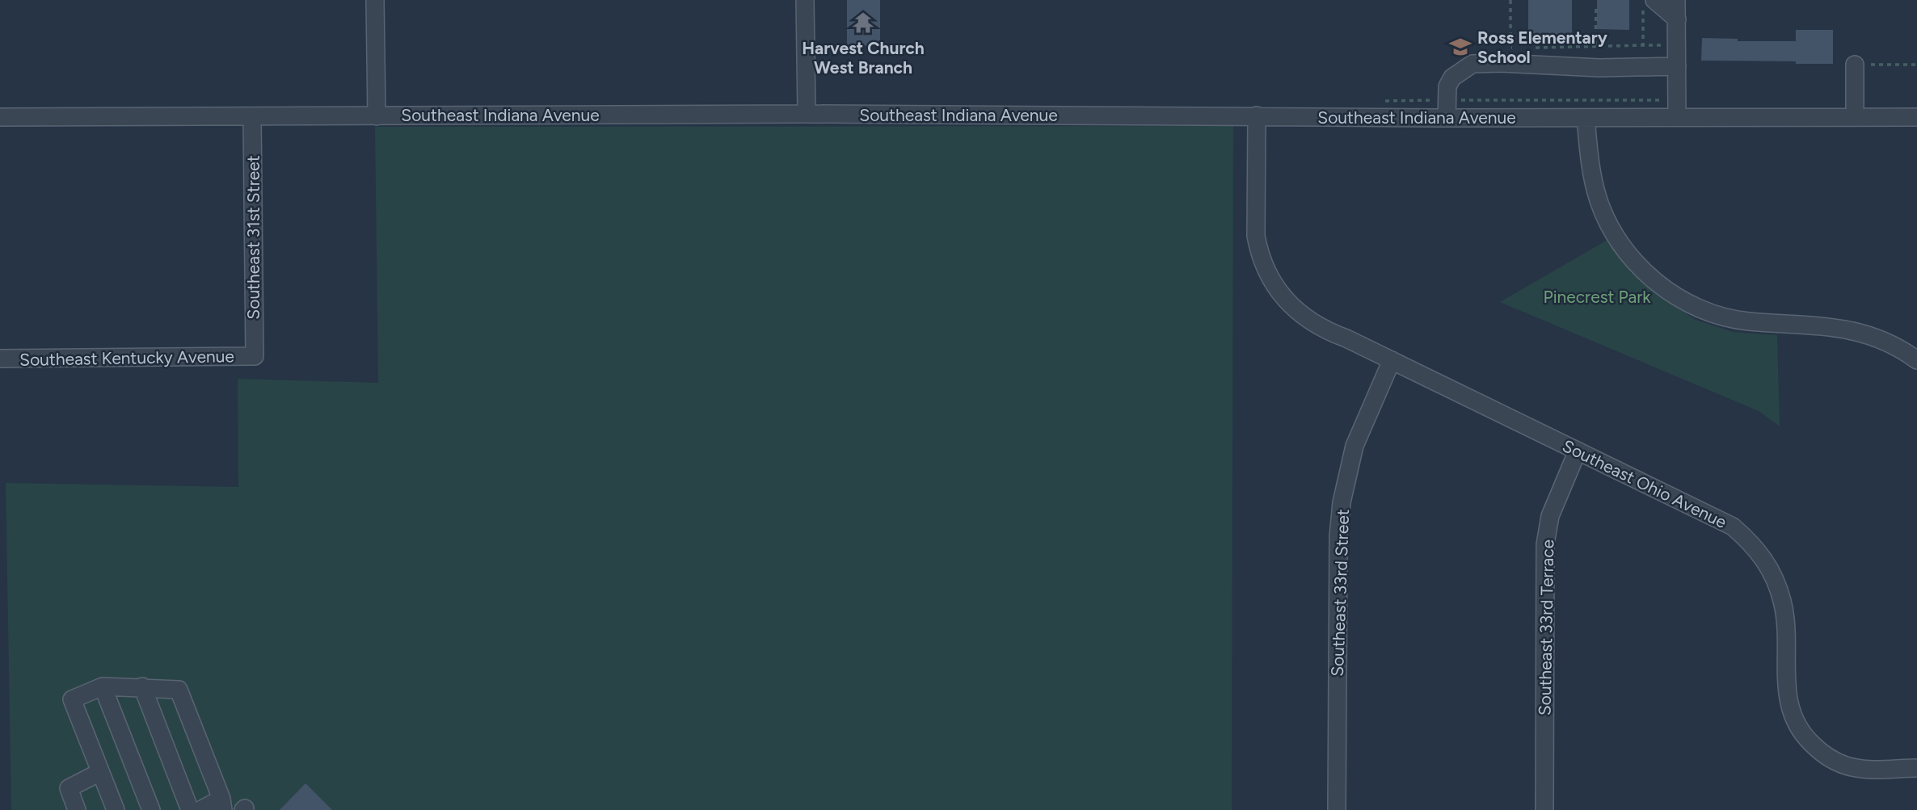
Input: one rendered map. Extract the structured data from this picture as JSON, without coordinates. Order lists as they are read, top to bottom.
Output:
{
  "streets": {
    "street": [
      "Southeast Indiana Avenue",
      "Southeast 31st Street",
      "Southeast Kentucky Avenue",
      "Southeast Ohio Avenue",
      "Southeast 33rd Street",
      "Southeast 33rd Terrace"
    ]
  },
  "crossings": [
    ["Southeast Indiana Avenue", "Southeast 31st Street"],
    ["Southeast 31st Street", "Southeast Kentucky Avenue"],
    ["Southeast Ohio Avenue", "Southeast 33rd Street"],
    ["Southeast Ohio Avenue", "Southeast 33rd Terrace"]
  ],
  "parks": ["Pinecrest Park"],
  "places": {
    "temple": ["Harvest Church West Branch"],
    "school or university": ["Ross Elementary School"]
  }
}
